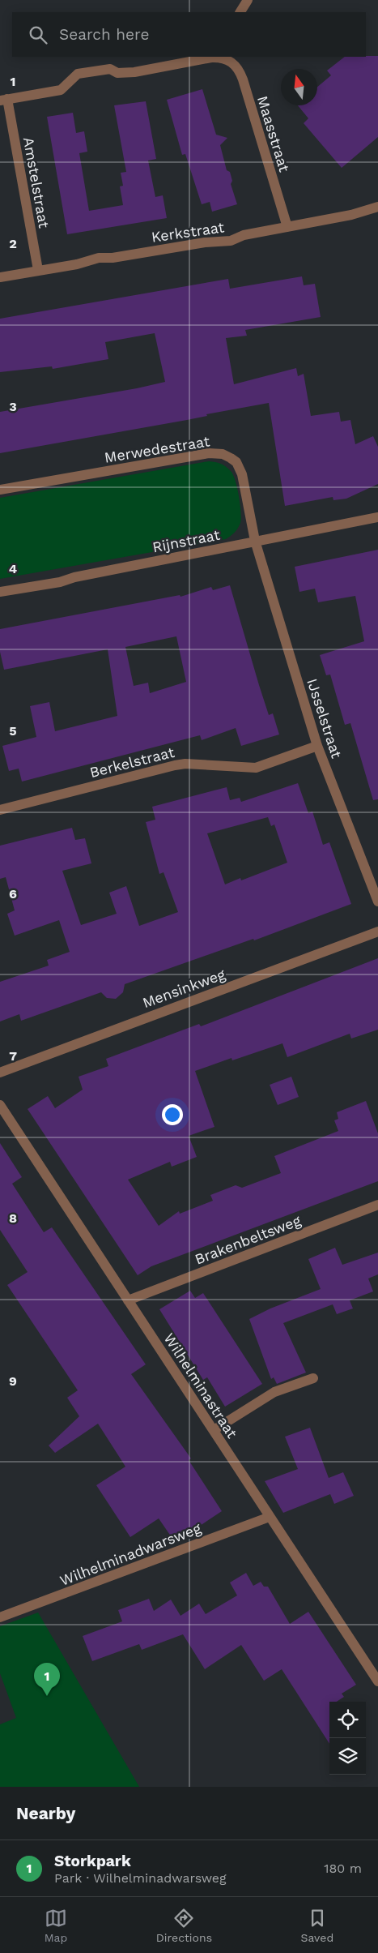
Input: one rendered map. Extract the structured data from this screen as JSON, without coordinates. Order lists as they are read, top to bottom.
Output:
{
  "streets": {
    "street": [
      "Maasstraat",
      "Amstelstraat",
      "Kerkstraat",
      "Merwedestraat",
      "Rijnstraat",
      "IJsselstraat",
      "Berkelstraat",
      "Mensinkweg",
      "Brakenbeltsweg",
      "Wilhelminastraat",
      "Wilhelminadwarsweg"
    ]
  },
  "crossings": [
    ["Maasstraat", "Amstelstraat"],
    ["Maasstraat", "Kerkstraat"],
    ["Amstelstraat", "Kerkstraat"],
    ["Merwedestraat", "Rijnstraat"],
    ["Merwedestraat", "IJsselstraat"],
    ["Rijnstraat", "IJsselstraat"],
    ["IJsselstraat", "Berkelstraat"],
    ["Brakenbeltsweg", "Wilhelminastraat"],
    ["Wilhelminastraat", "Wilhelminadwarsweg"]
  ],
  "north": "top",
  "page": {
    "search": "Search here",
    "pins": "1",
    "heading": "Nearby",
    "list": [
      {
        "mark": "1",
        "name": "Storkpark",
        "note": "Park · Wilhelminadwarsweg",
        "value": "180 m"
      }
    ],
    "nav": ["Map", "Directions", "Saved"]
  },
  "grid": {
    "rows": [
      "1",
      "2",
      "3",
      "4",
      "5",
      "6",
      "7",
      "8",
      "9"
    ]
  }
}
